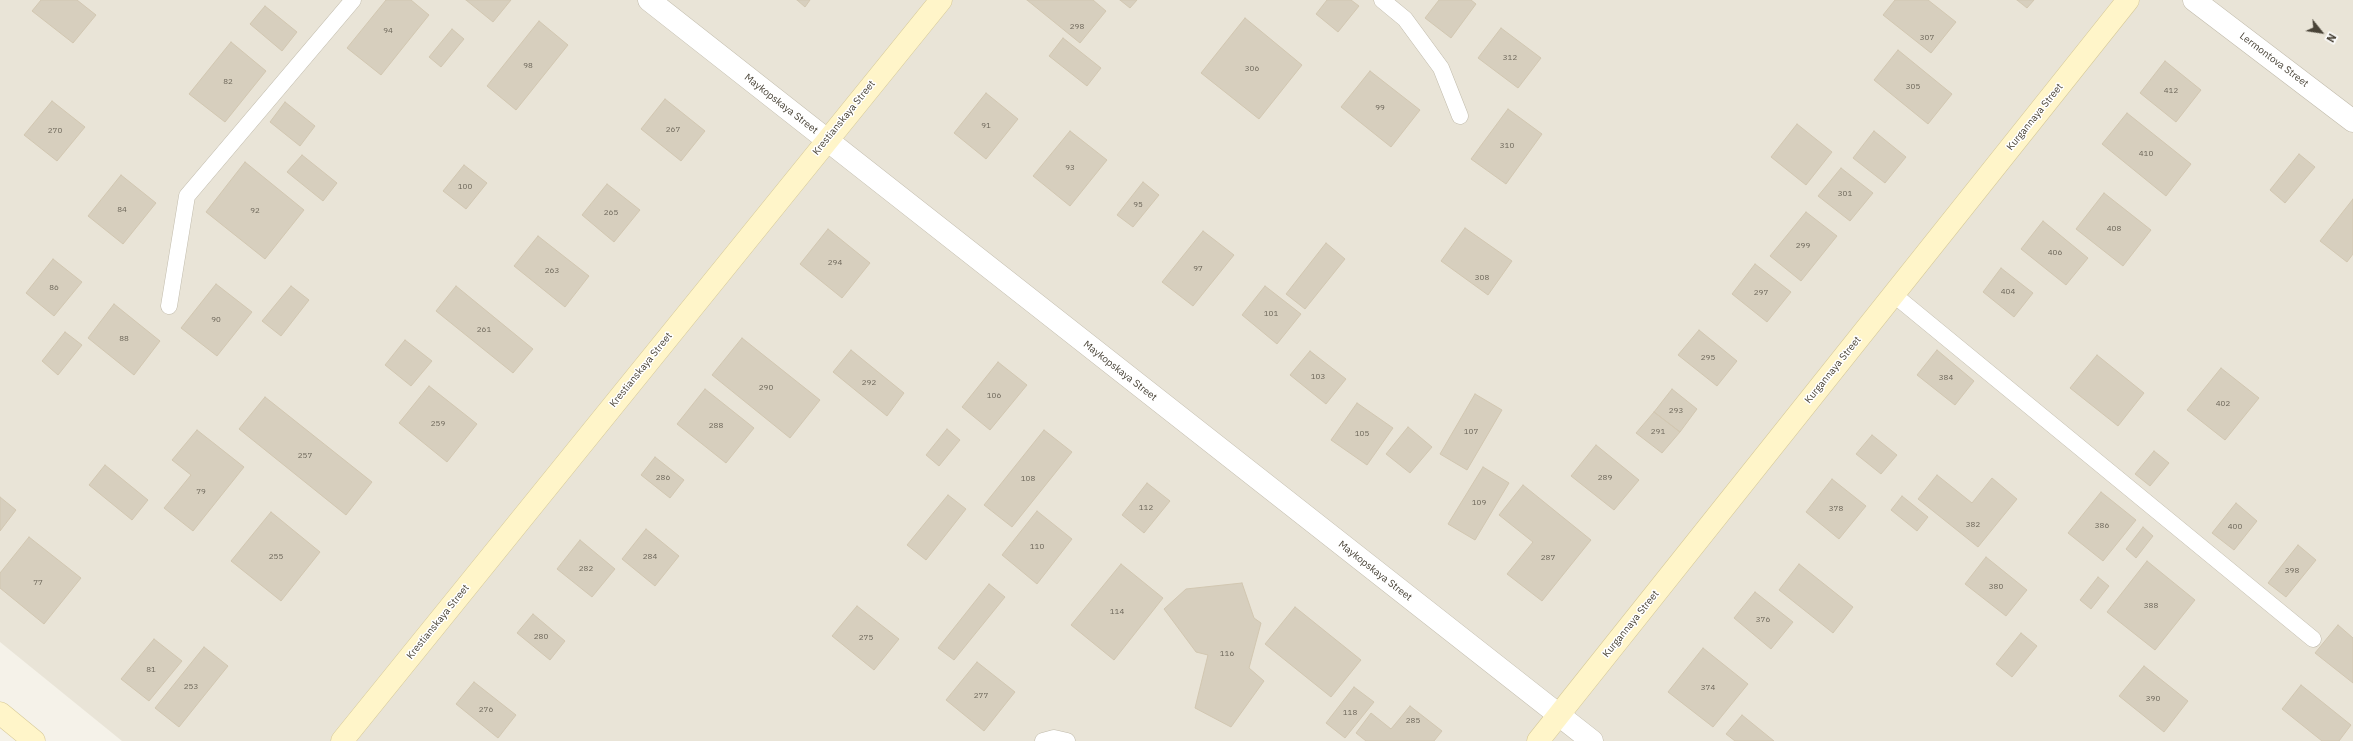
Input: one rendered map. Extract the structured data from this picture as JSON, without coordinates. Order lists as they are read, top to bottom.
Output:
{
  "streets": {
    "street": [
      "Lermontova Street",
      "Maykopskaya Street",
      "Kurgannaya Street",
      "Krestianskaya Street"
    ]
  },
  "crossings": [
    ["Maykopskaya Street", "Kurgannaya Street"],
    ["Maykopskaya Street", "Krestianskaya Street"]
  ],
  "house_numbers": [
    "298",
    "94",
    "307",
    "312",
    "98",
    "306",
    "82",
    "305",
    "412",
    "99",
    "91",
    "267",
    "270",
    "310",
    "410",
    "93",
    "100",
    "301",
    "95",
    "84",
    "92",
    "265",
    "408",
    "299",
    "406",
    "294",
    "97",
    "263",
    "308",
    "86",
    "404",
    "297",
    "101",
    "90",
    "261",
    "88",
    "295",
    "103",
    "384",
    "292",
    "290",
    "106",
    "402",
    "293",
    "259",
    "288",
    "107",
    "291",
    "105",
    "257",
    "286",
    "289",
    "108",
    "79",
    "109",
    "112",
    "378",
    "382",
    "386",
    "400",
    "110",
    "255",
    "284",
    "287",
    "282",
    "398",
    "77",
    "380",
    "388",
    "114",
    "376",
    "280",
    "275",
    "116",
    "81",
    "253",
    "374",
    "277",
    "390",
    "276",
    "118",
    "285"
  ],
  "north": "bottom right"
}
